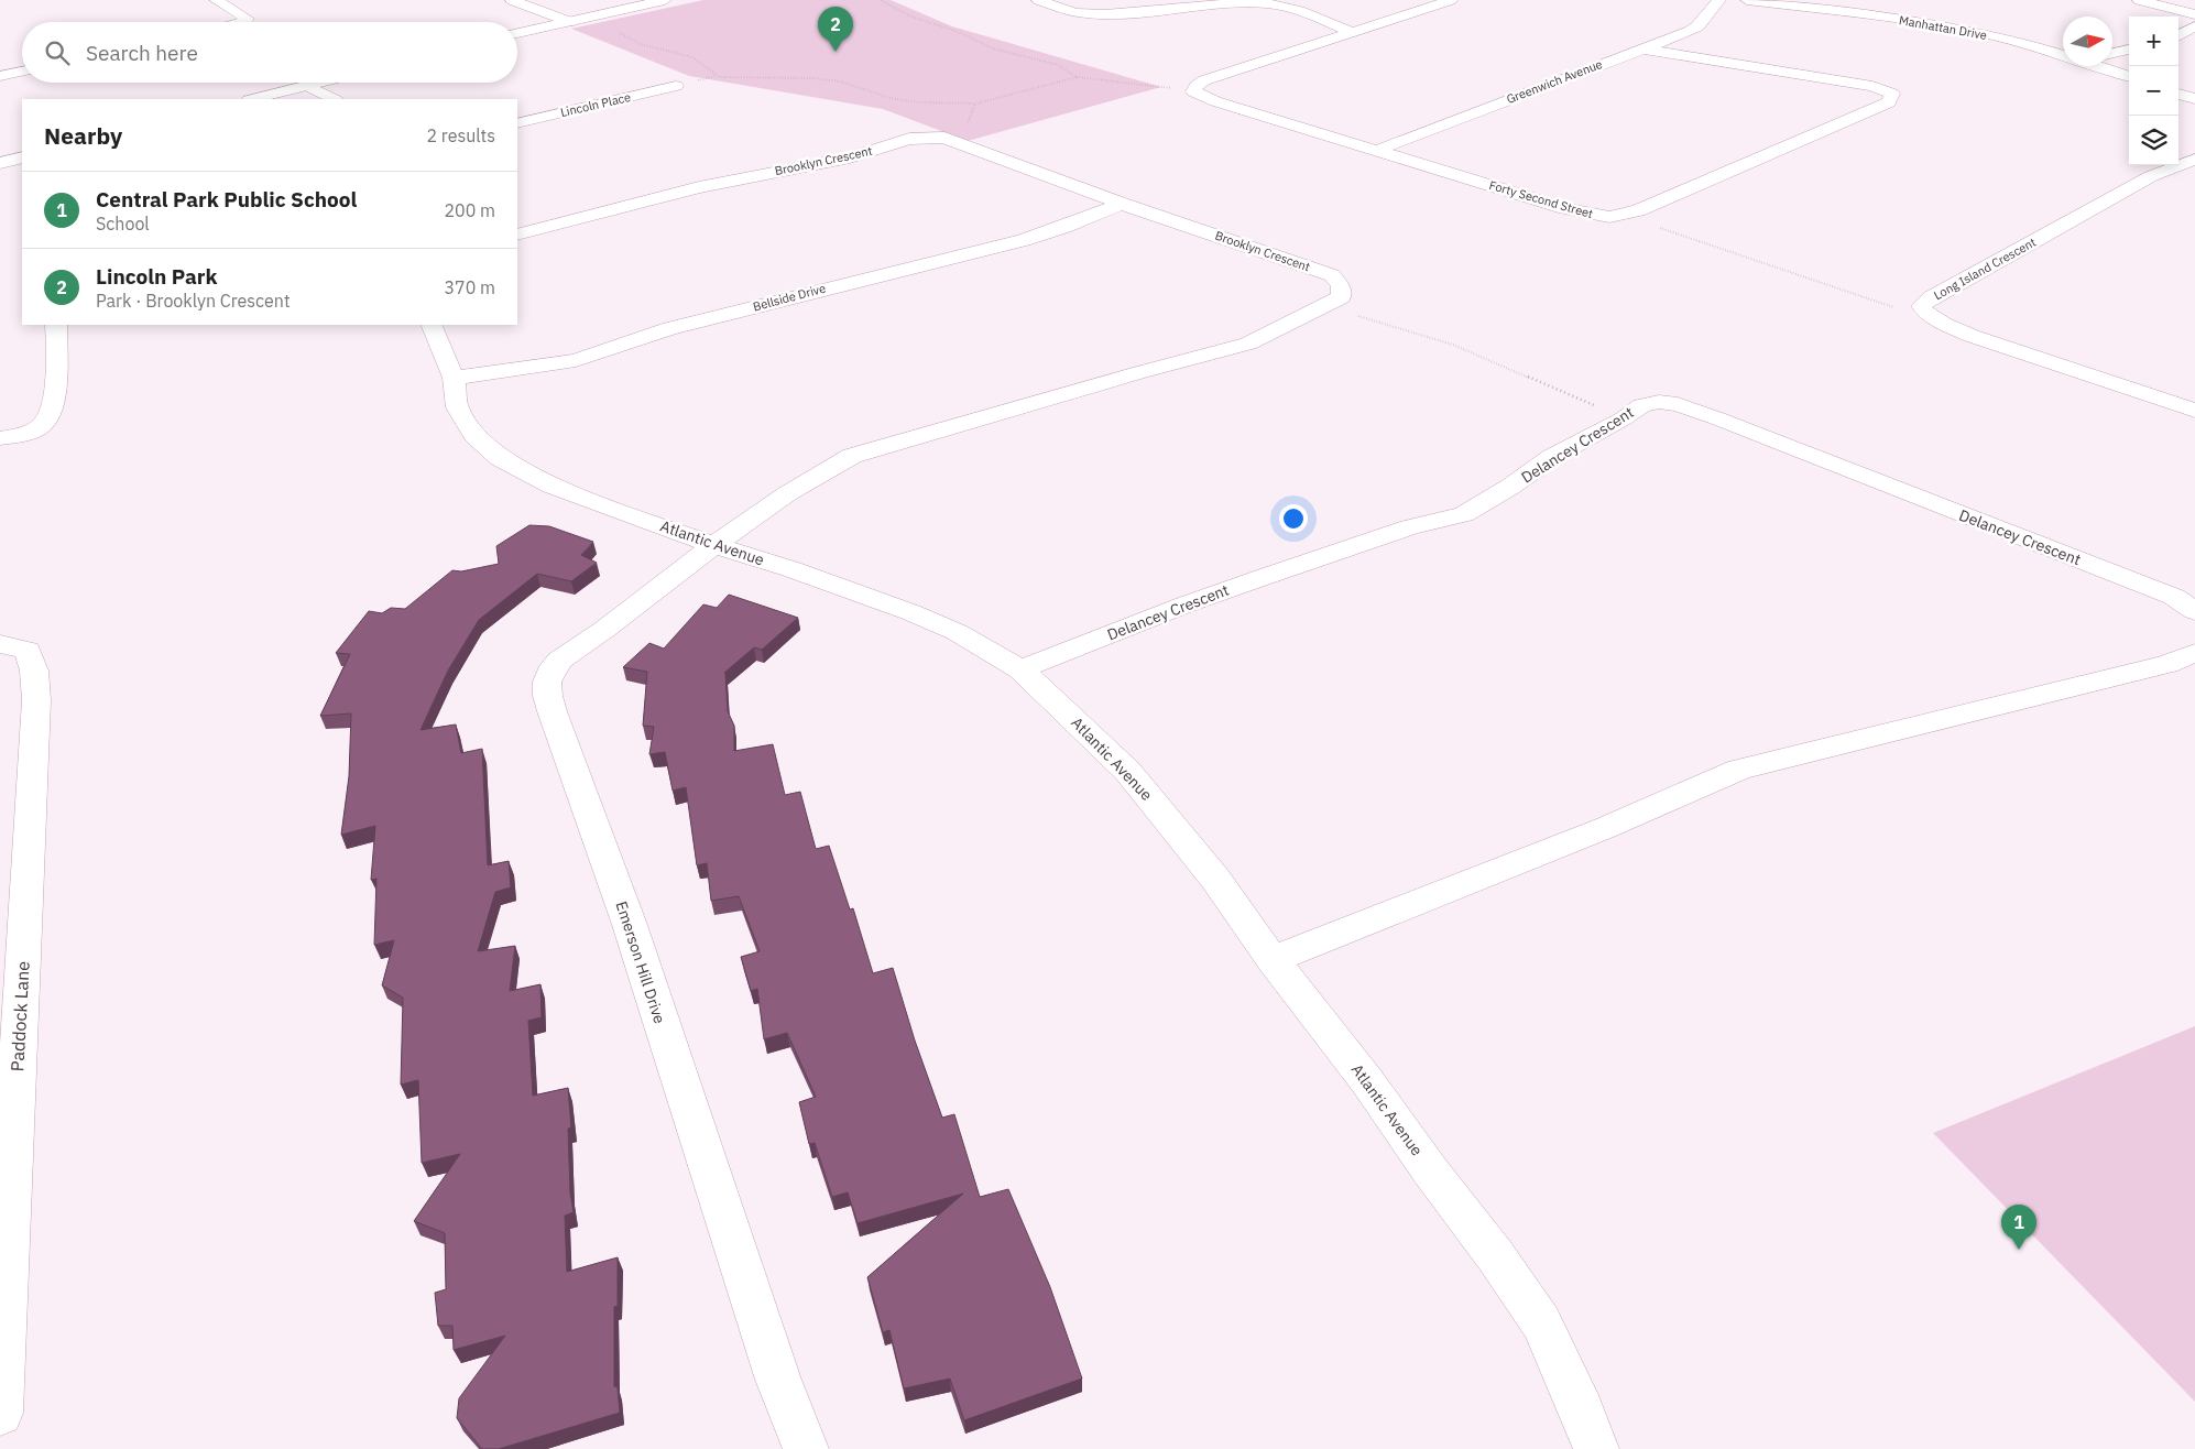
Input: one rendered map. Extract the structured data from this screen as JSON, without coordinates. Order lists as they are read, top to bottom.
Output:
{
  "streets": {
    "street": [
      "Manhattan Drive",
      "Greenwich Avenue",
      "Lincoln Place",
      "Brooklyn Crescent",
      "Forty Second Street",
      "Long Island Crescent",
      "Bellside Drive",
      "Delancey Crescent",
      "Atlantic Avenue",
      "Emerson Hill Drive",
      "Paddock Lane"
    ]
  },
  "crossings": [
    ["Greenwich Avenue", "Forty Second Street"],
    ["Brooklyn Crescent", "Bellside Drive"],
    ["Brooklyn Crescent", "Atlantic Avenue"],
    ["Brooklyn Crescent", "Emerson Hill Drive"],
    ["Bellside Drive", "Atlantic Avenue"],
    ["Delancey Crescent", "Atlantic Avenue"],
    ["Atlantic Avenue", "Emerson Hill Drive"]
  ],
  "north": "right",
  "page": {
    "pins": ["2", "1"],
    "map_buttons": ["+", "−"],
    "search": "Search here",
    "heading": ["Nearby", "2 results"],
    "list": [
      {
        "mark": "1",
        "name": "Central Park Public School",
        "note": "School",
        "value": "200 m"
      },
      {
        "mark": "2",
        "name": "Lincoln Park",
        "note": "Park · Brooklyn Crescent",
        "value": "370 m"
      }
    ]
  }
}
